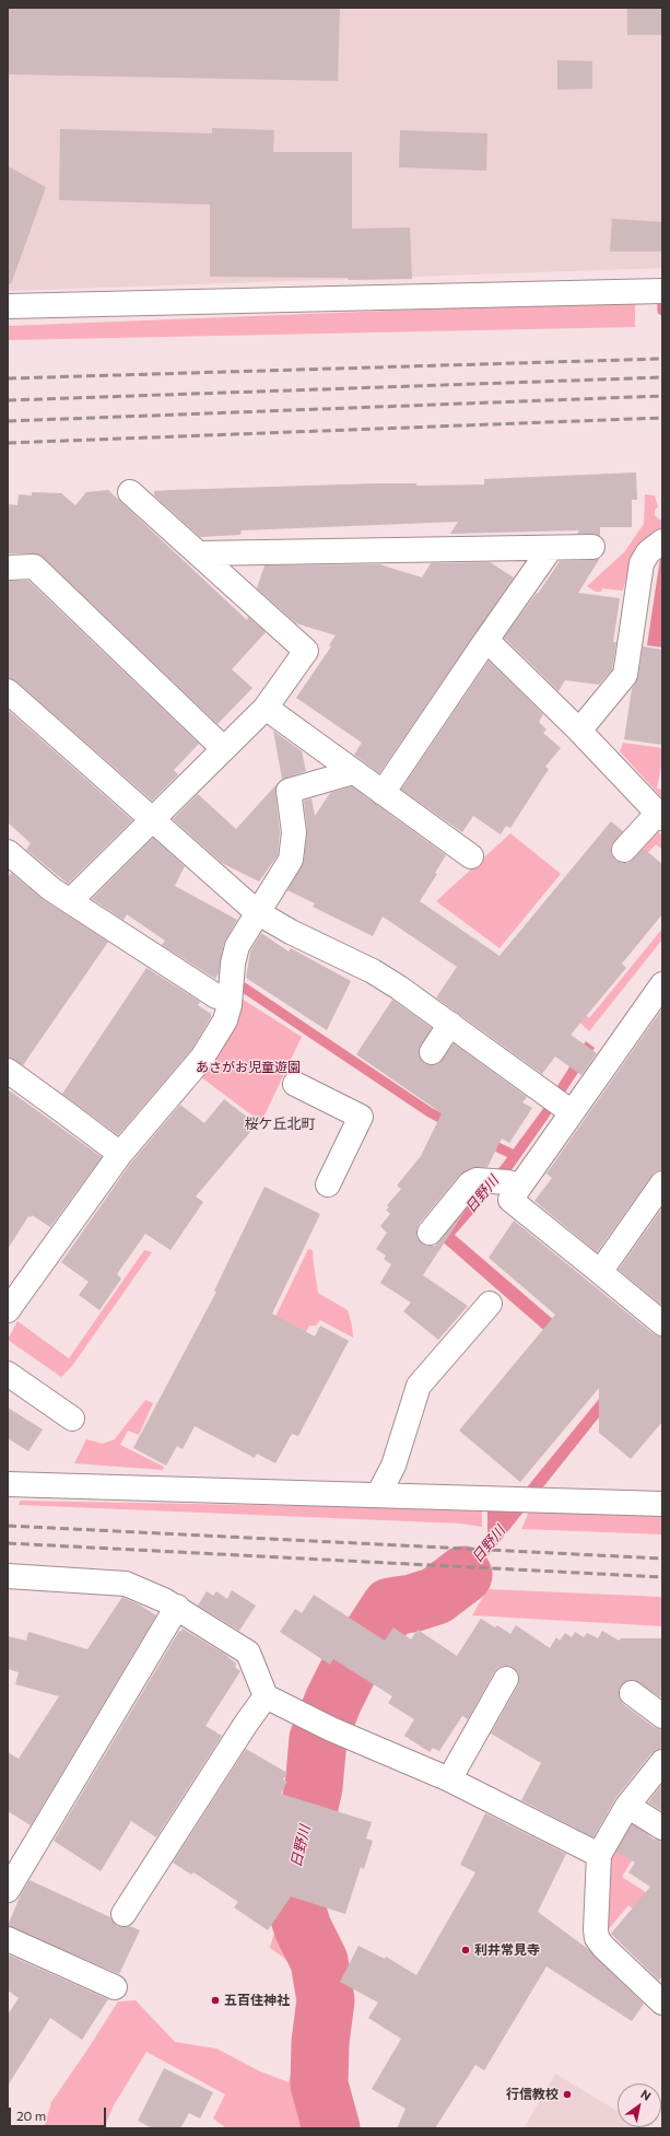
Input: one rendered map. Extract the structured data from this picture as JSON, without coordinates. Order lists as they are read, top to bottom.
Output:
{
  "districts": ["桜ケ丘北町"],
  "water": ["日野川"],
  "parks": ["あさがお児童遊園"],
  "places": ["利井常見寺", "五百住神社", "行信教校"],
  "scale_bar": "20 m",
  "north": "top right"
}
